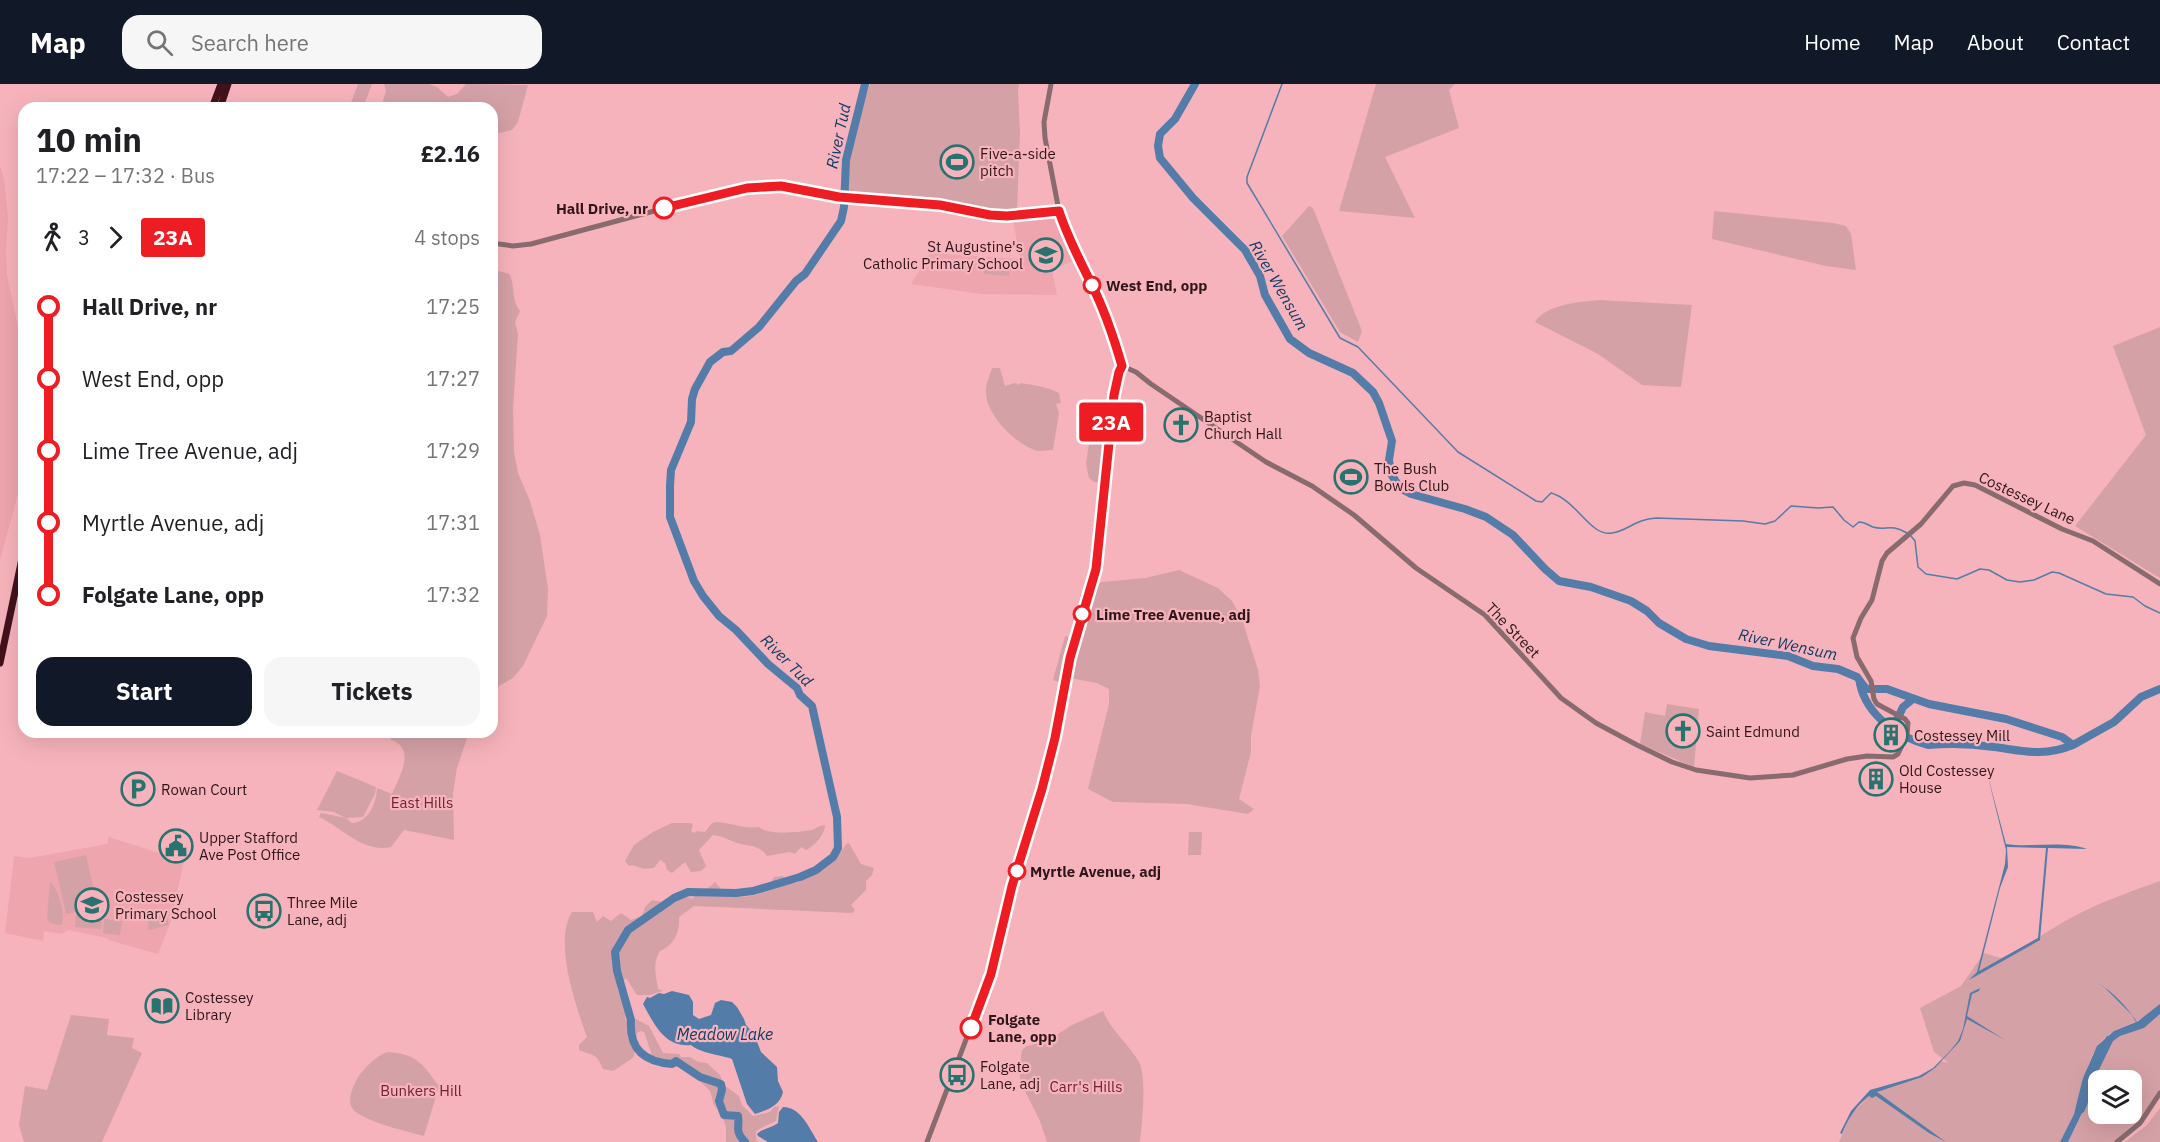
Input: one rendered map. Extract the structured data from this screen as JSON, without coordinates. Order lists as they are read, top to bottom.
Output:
{
  "streets": {
    "street": ["Costessey Lane", "The Street"]
  },
  "crossings": [
    ["Costessey Lane", "The Street"]
  ],
  "water": ["River Tud", "River Wensum", "Meadow Lake"],
  "parks": ["East Hills", "Carr's Hills", "Bunkers Hill"],
  "places": {
    "sports": ["Five-a-side pitch", "The Bush Bowls Club"],
    "other": [
      "Hall Drive, nr",
      "West End, opp",
      "Lime Tree Avenue, adj",
      "Myrtle Avenue, adj",
      "Folgate Lane, opp"
    ],
    "school or university": ["St Augustine's Catholic Primary School", "Costessey Primary School"],
    "church": ["Baptist Church Hall", "Saint Edmund"],
    "building": ["Costessey Mill", "Old Costessey House"],
    "parking": ["Rowan Court"],
    "public building": ["Upper Stafford Ave Post Office"],
    "bus stop": ["Three Mile Lane, adj", "Folgate Lane, adj"],
    "library": ["Costessey Library"]
  },
  "lines": ["bus line 23A"],
  "page": {
    "header": "Map",
    "search": "Search here",
    "nav": [
      "Home",
      "Map",
      "About",
      "Contact"
    ],
    "on_map": "23A",
    "heading": ["10 min", "17:22 – 17:32 · Bus", "£2.16"],
    "legs": ["3", "23A", "4 stops"],
    "list": [
      {
        "name": "Hall Drive, nr",
        "value": "17:25"
      },
      {
        "name": "West End, opp",
        "value": "17:27"
      },
      {
        "name": "Lime Tree Avenue, adj",
        "value": "17:29"
      },
      {
        "name": "Myrtle Avenue, adj",
        "value": "17:31"
      },
      {
        "name": "Folgate Lane, opp",
        "value": "17:32"
      }
    ],
    "buttons": ["Start", "Tickets"]
  }
}
